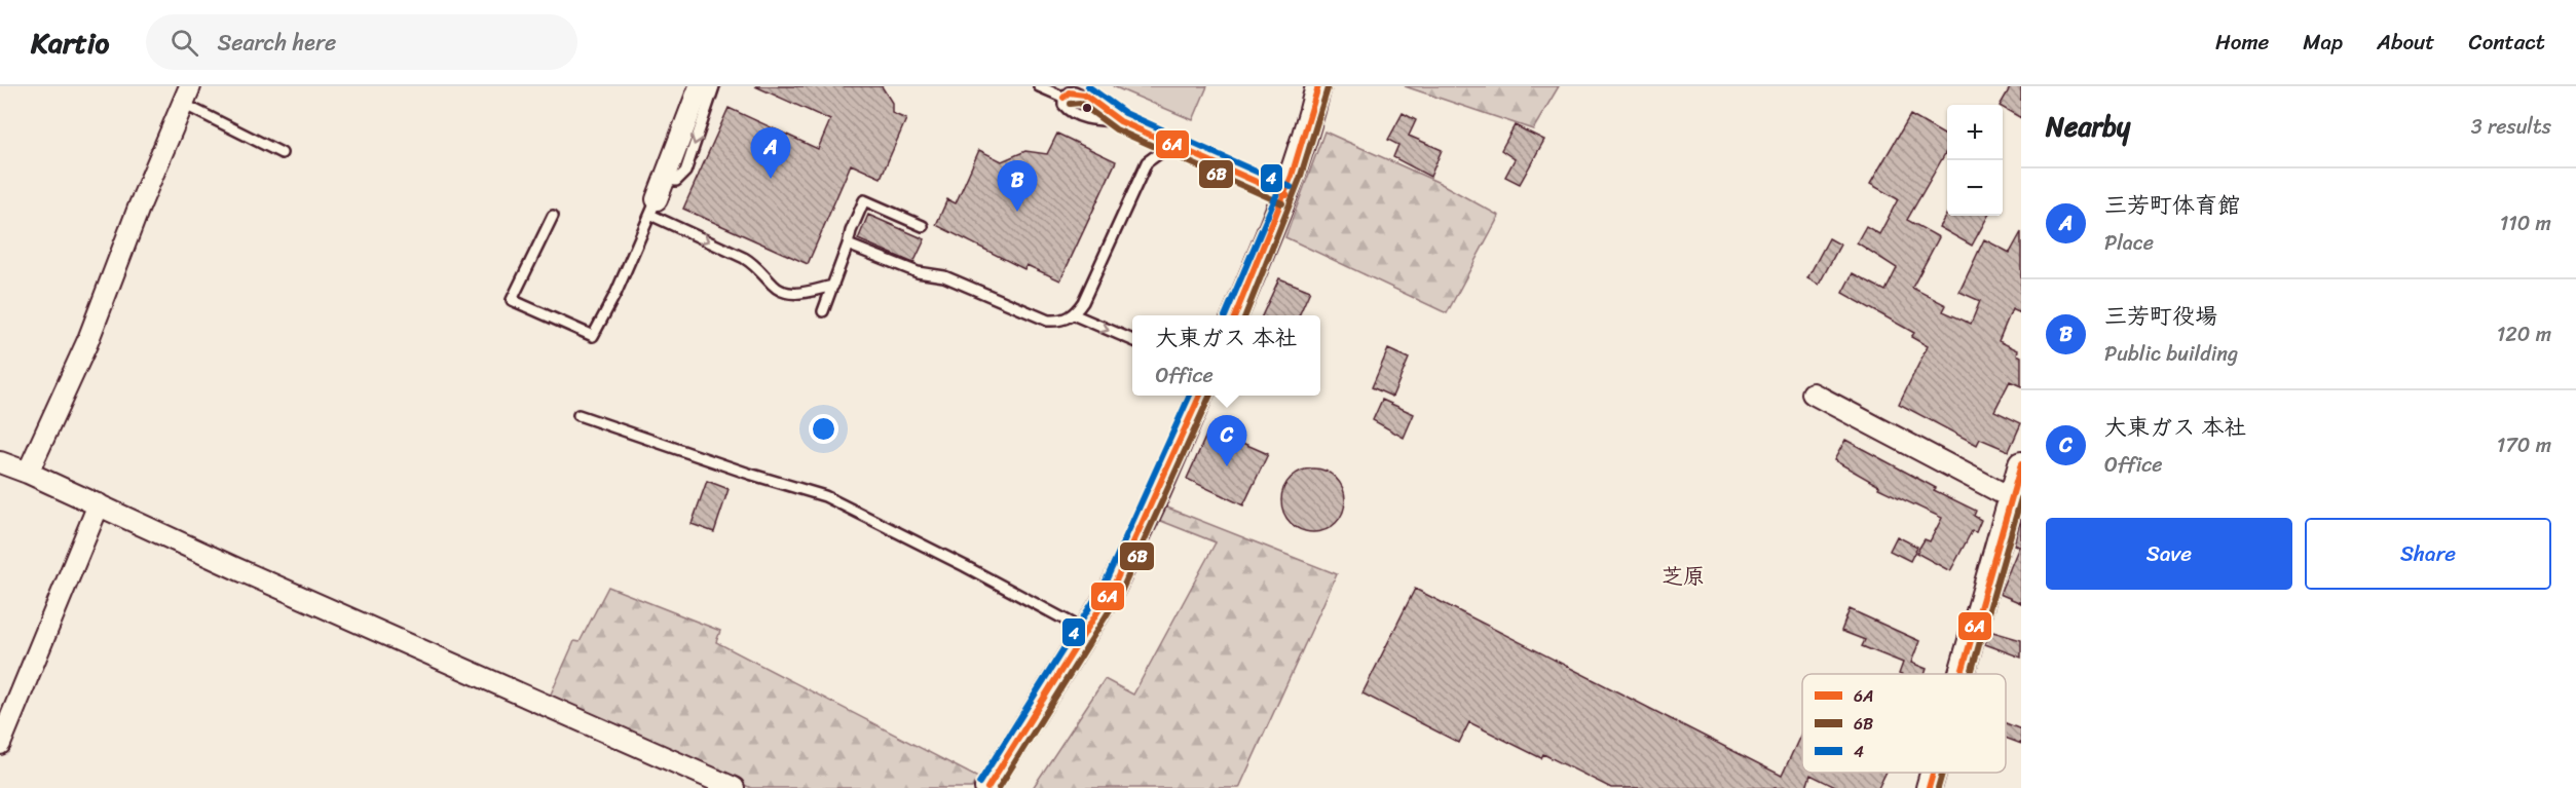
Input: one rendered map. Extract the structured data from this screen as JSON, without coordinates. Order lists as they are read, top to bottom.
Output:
{
  "districts": ["芝原"],
  "lines": ["transit line 6A", "transit line 4", "transit line 6B"],
  "legend": ["6A", "6B", "4"],
  "page": {
    "header": "Kartio",
    "search": "Search here",
    "nav": [
      "Home",
      "Map",
      "About",
      "Contact"
    ],
    "heading": ["Nearby", "3 results"],
    "map_buttons": ["+", "−"],
    "pins": ["A", "B", "C"],
    "list": [
      {
        "mark": "A",
        "name": "三芳町体育館",
        "note": "Place",
        "value": "110 m"
      },
      {
        "mark": "B",
        "name": "三芳町役場",
        "note": "Public building",
        "value": "120 m"
      },
      {
        "mark": "C",
        "name": "大東ガス 本社",
        "note": "Office",
        "value": "170 m"
      }
    ],
    "popup": ["大東ガス 本社", "Office"],
    "buttons": ["Save", "Share"]
  }
}
